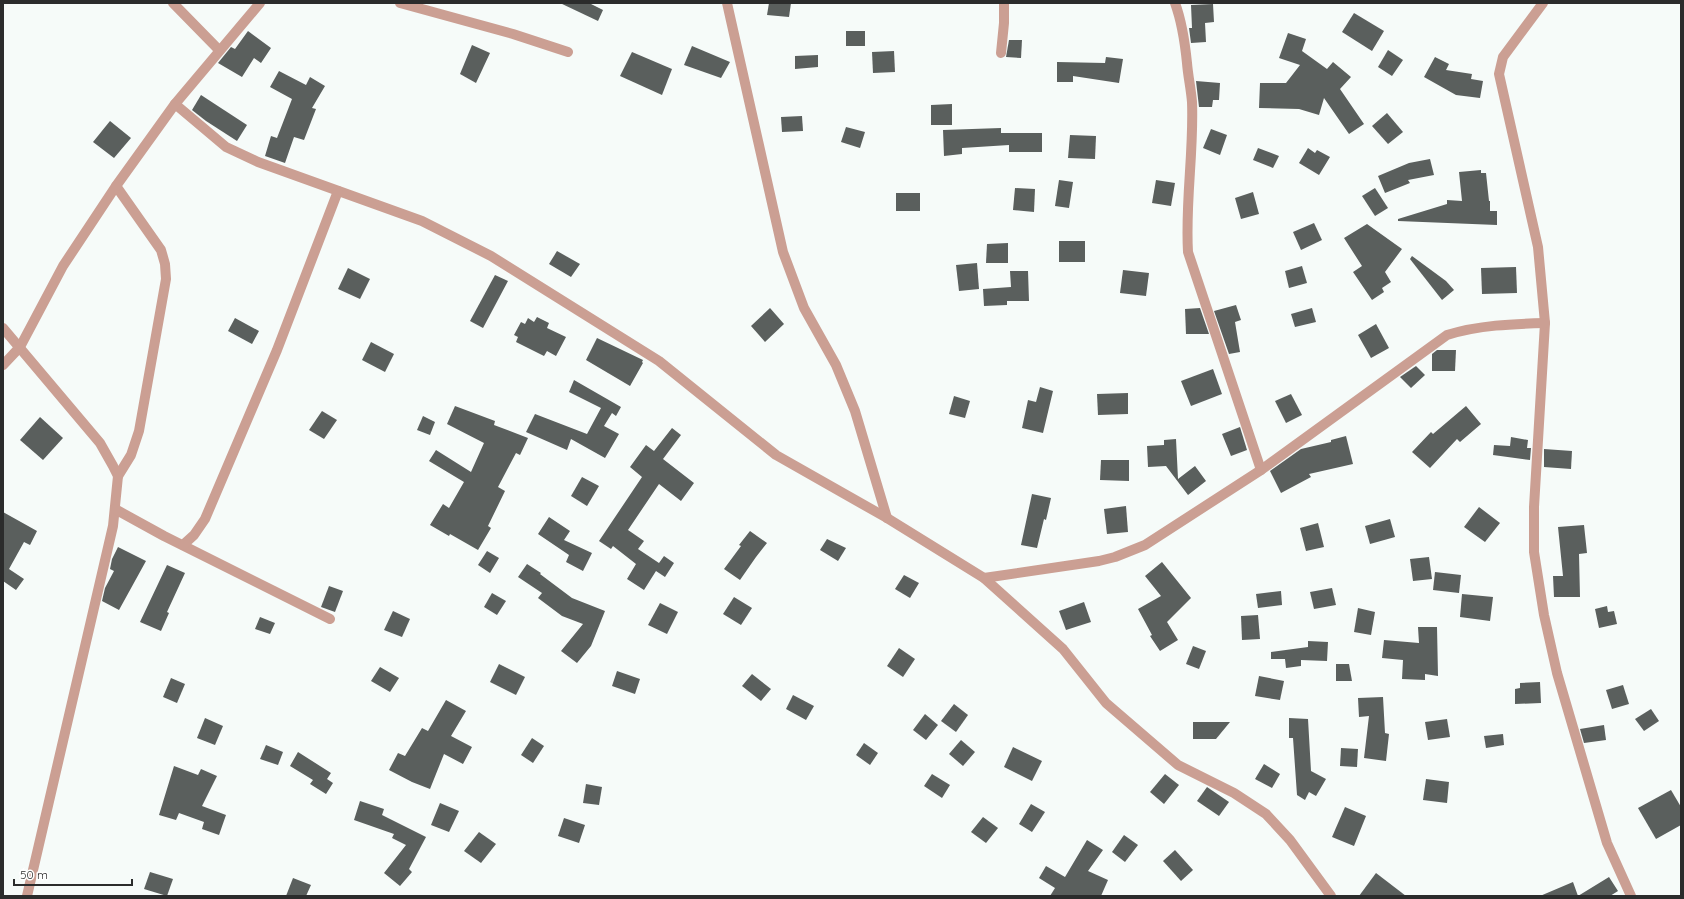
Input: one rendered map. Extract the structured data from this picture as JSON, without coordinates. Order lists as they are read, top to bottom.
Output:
{
  "scale_bar": "50 m"
}
